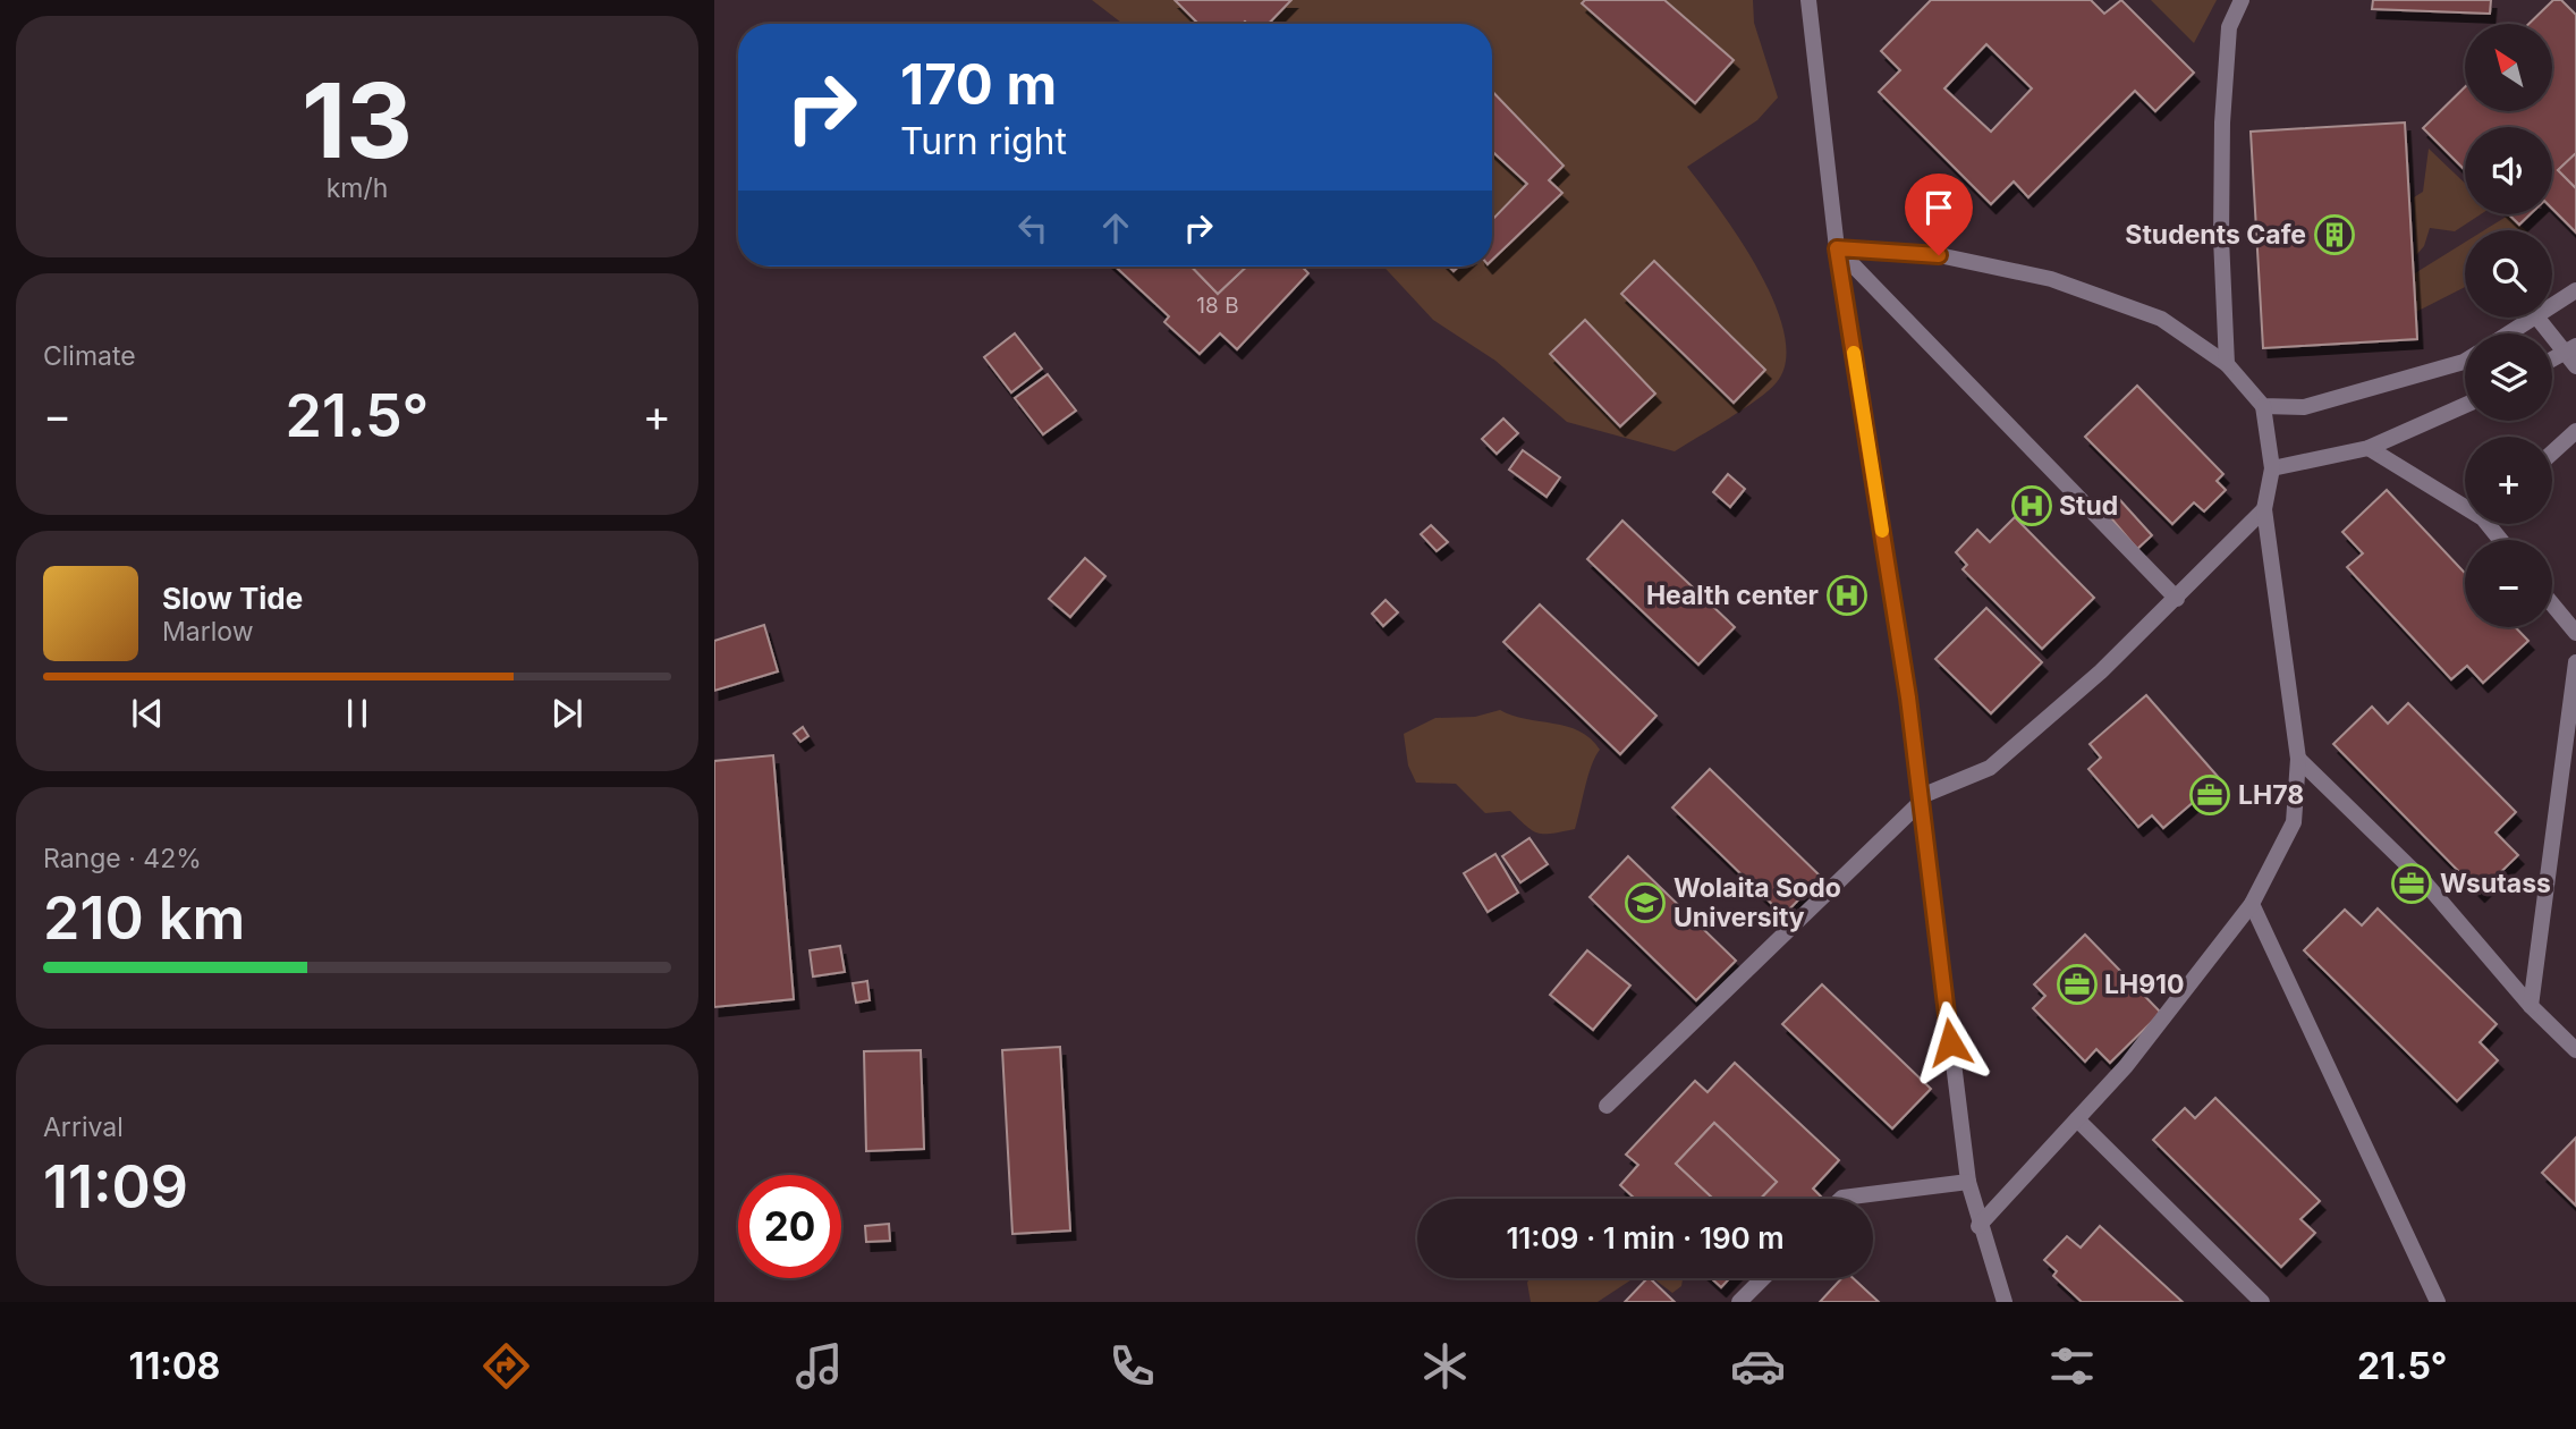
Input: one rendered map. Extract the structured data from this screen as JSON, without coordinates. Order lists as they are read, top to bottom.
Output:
{
  "places": {
    "building": ["Students Cafe"],
    "hospital": ["Stud", "Health center"],
    "office": ["LH78", "Wsutass", "LH910"],
    "school or university": ["Wolaita Sodo University"]
  },
  "house_numbers": ["18 B"],
  "north": "top left",
  "page": {
    "tile": [
      ["13", "km/h"],
      "Climate",
      ["Range · 42%", "210 km"],
      ["Arrival", "11:09"]
    ],
    "map_buttons": ["+", "−"],
    "turn": ["170 m", "Turn right"],
    "heat": ["−", "21.5°", "+"],
    "song": ["Slow Tide", "Marlow"],
    "limit": "20",
    "trip": "11:09 · 1 min · 190 m",
    "tabs": ["11:08", "21.5°"]
  }
}
